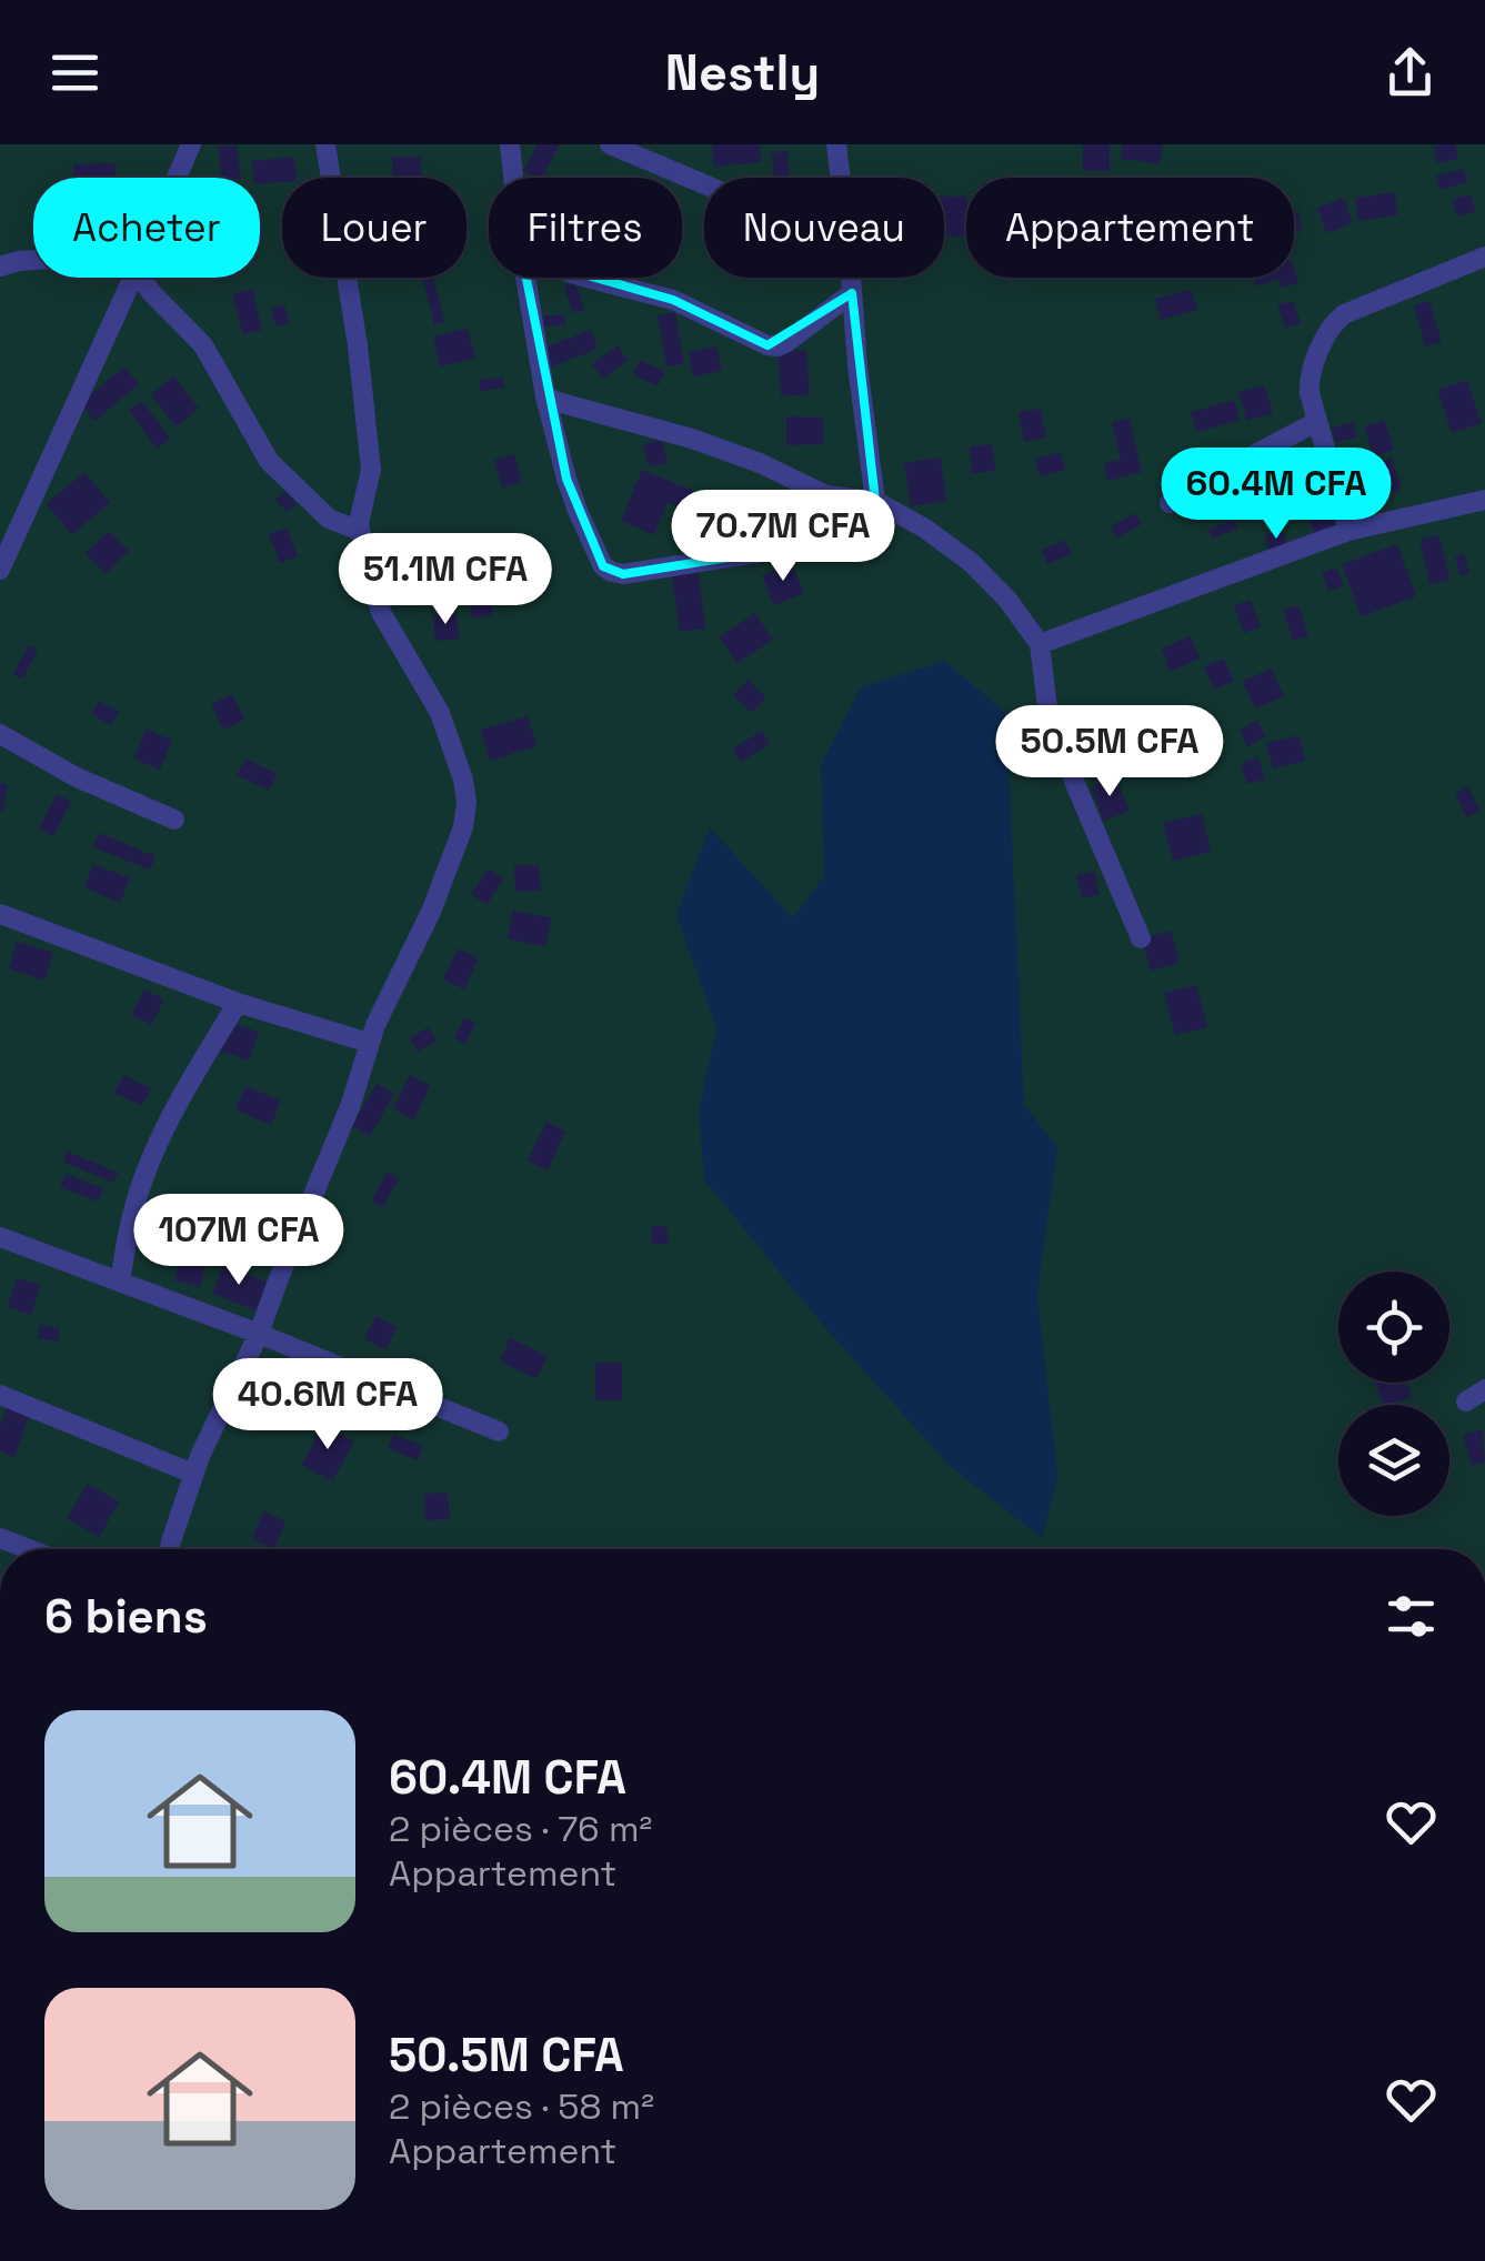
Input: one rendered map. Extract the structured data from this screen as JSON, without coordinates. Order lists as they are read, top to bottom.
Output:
{
  "page": {
    "header": "Nestly",
    "chip": [
      "Acheter",
      "Louer",
      "Filtres",
      "Nouveau",
      "Appartement"
    ],
    "price": [
      "60.4M CFA",
      "70.7M CFA",
      "51.1M CFA",
      "50.5M CFA",
      "107M CFA",
      "40.6M CFA"
    ],
    "heading": "6 biens",
    "list": [
      {
        "name": "60.4M CFA",
        "note": "2 pièces · 76 m² · Appartement"
      },
      {
        "name": "50.5M CFA",
        "note": "2 pièces · 58 m² · Appartement"
      }
    ]
  }
}
